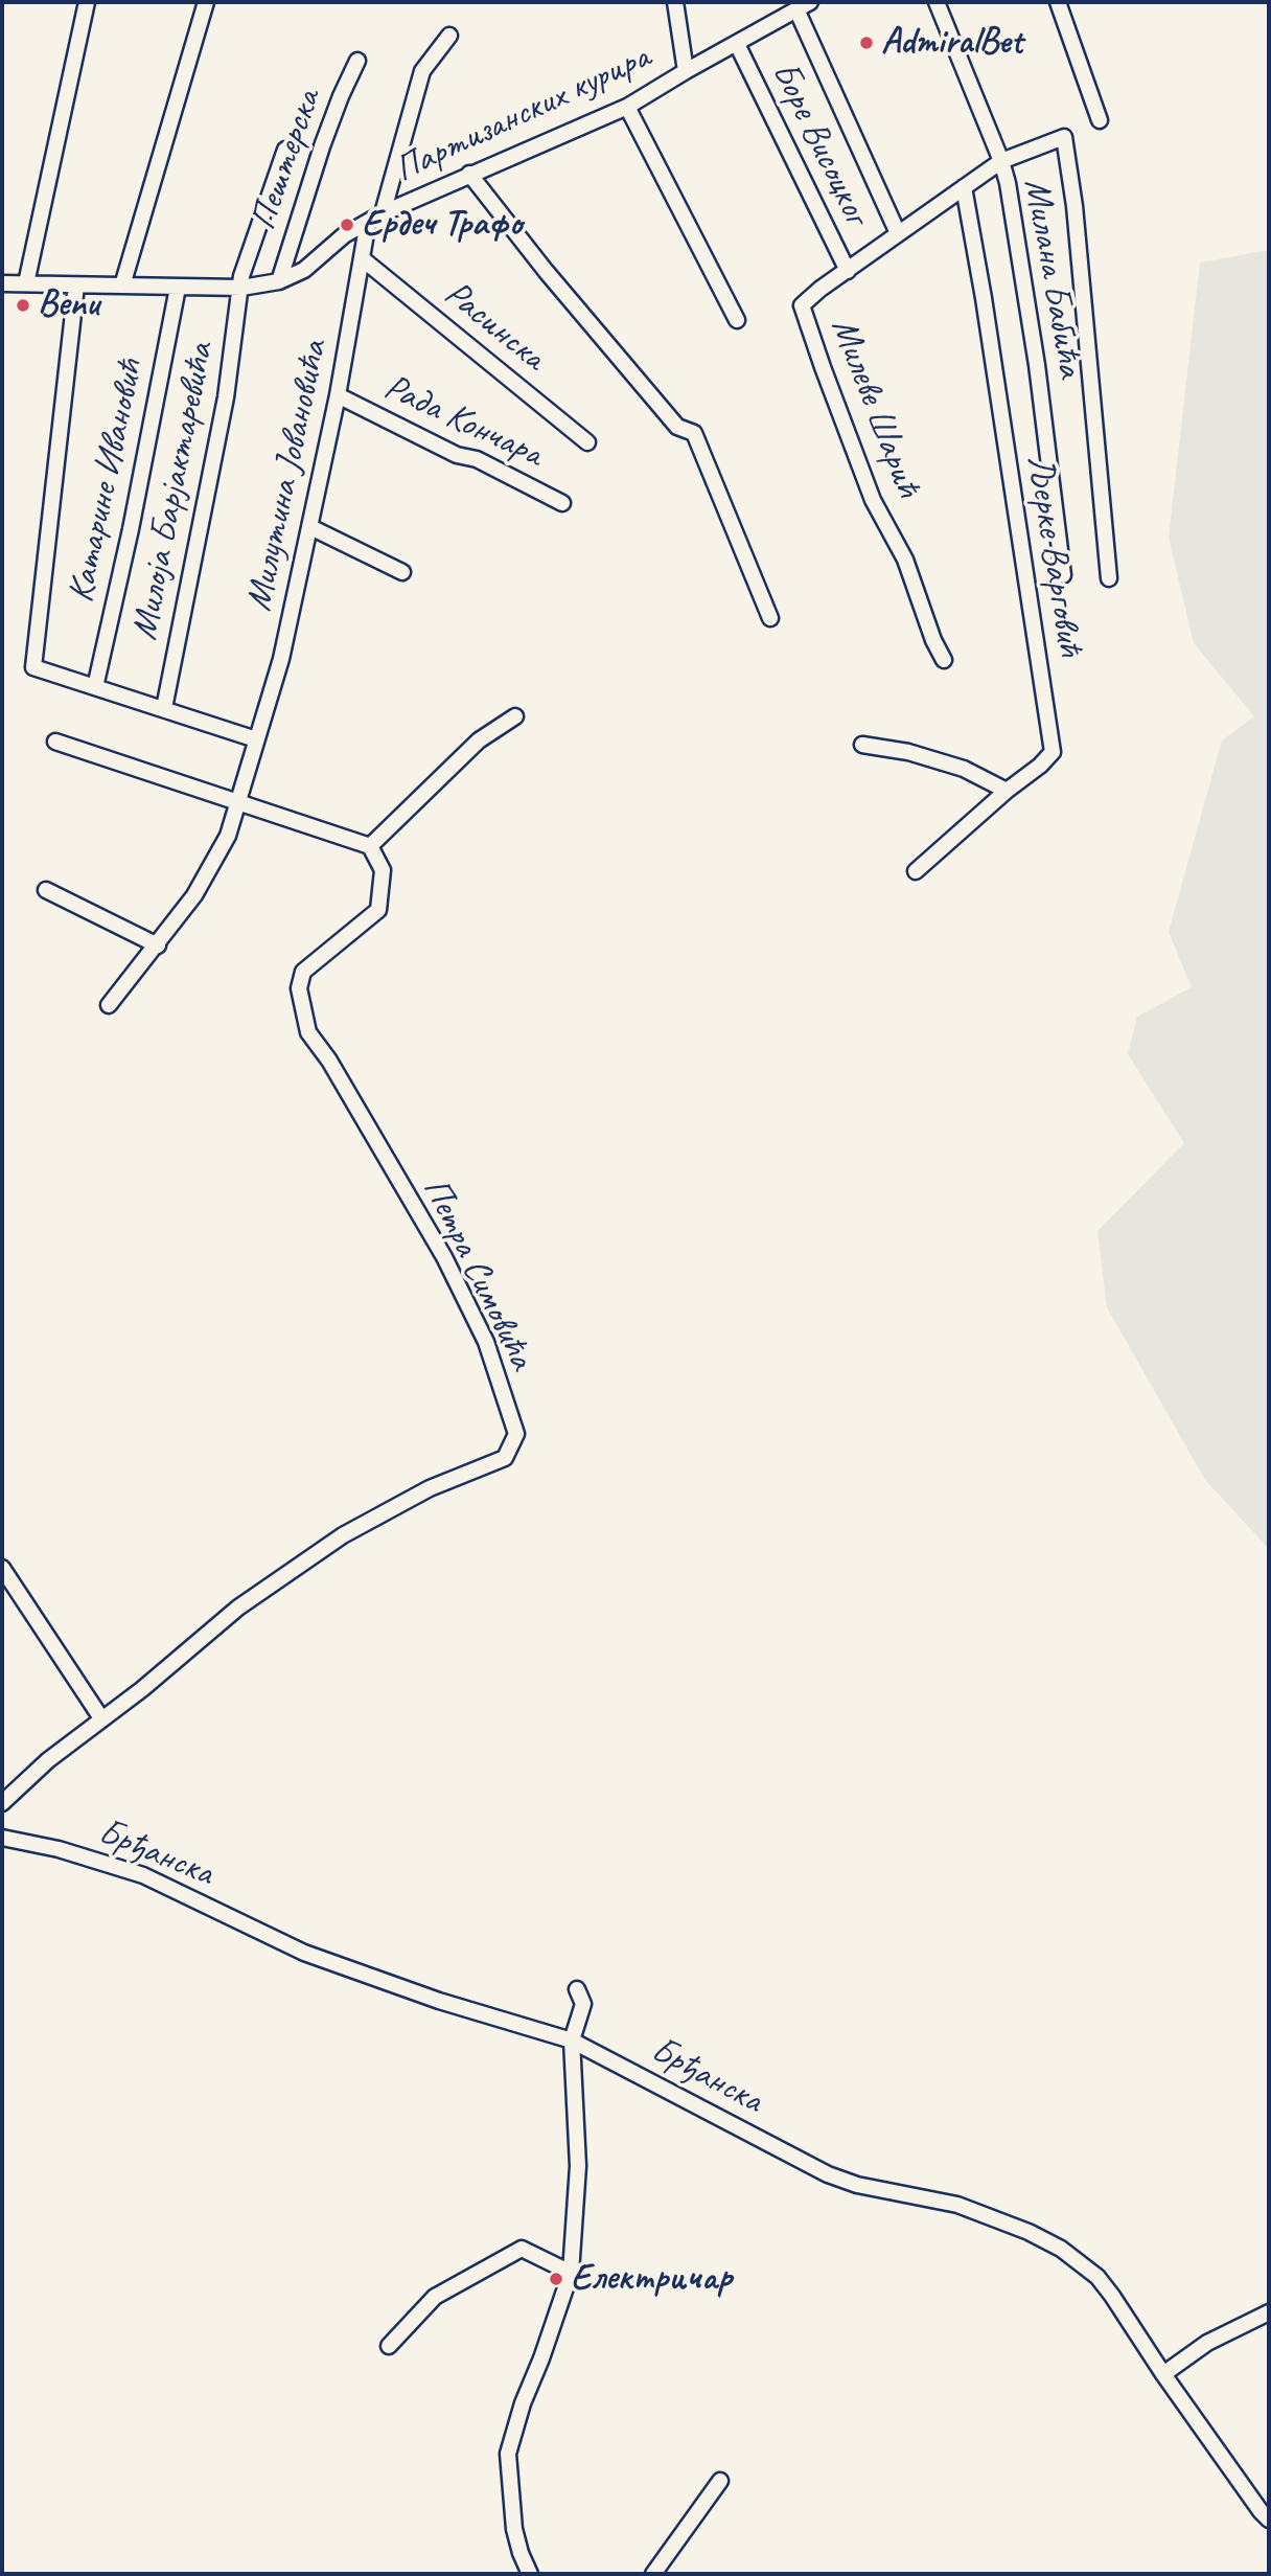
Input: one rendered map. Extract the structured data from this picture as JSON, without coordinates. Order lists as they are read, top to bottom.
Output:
{
  "streets": {
    "street": [
      "Партизанских курира",
      "Боре Висоцког",
      "Пештерска",
      "Милана Бабића",
      "Расинска",
      "Милеве Шарић",
      "Рада Кончара",
      "Милутина Јовановића",
      "Катарине Ивановић",
      "Милоја Барјактаревића",
      "Љерке Варговић",
      "Петра Симовића",
      "Брђанска"
    ]
  },
  "crossings": [
    ["Партизанских курира", "Боре Висоцког"],
    ["Партизанских курира", "Пештерска"],
    ["Партизанских курира", "Милутина Јовановића"],
    ["Партизанских курира", "Катарине Ивановић"],
    ["Партизанских курира", "Милоја Барјактаревића"],
    ["Боре Висоцког", "Милеве Шарић"],
    ["Милана Бабића", "Милеве Шарић"],
    ["Расинска", "Милутина Јовановића"],
    ["Милеве Шарић", "Љерке Варговић"],
    ["Рада Кончара", "Милутина Јовановића"]
  ],
  "places": [
    "AdmiralBet",
    "Ердеч Трафо",
    "Benu",
    "Електричар"
  ]
}
